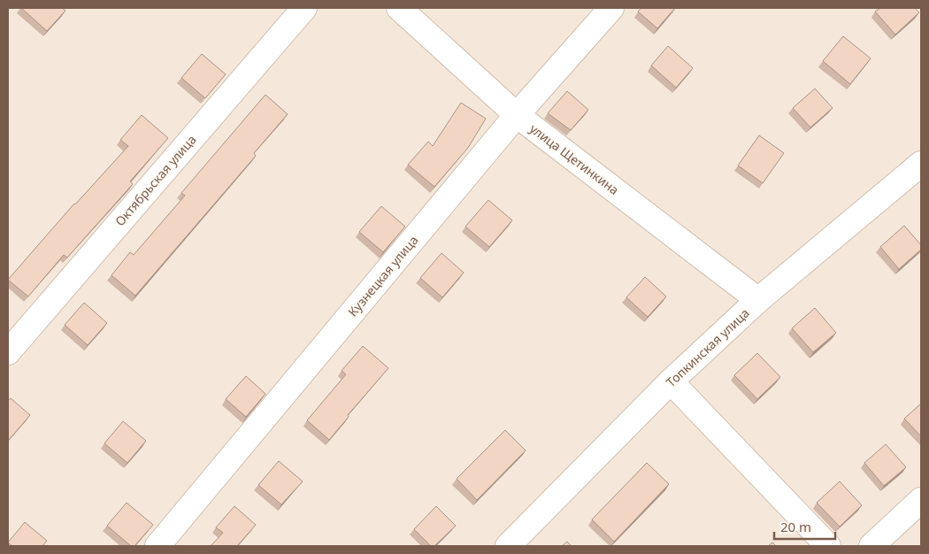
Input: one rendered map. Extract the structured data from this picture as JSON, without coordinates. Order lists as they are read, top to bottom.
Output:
{
  "streets": {
    "street": [
      "улица Щетинкина",
      "Октябрьская улица",
      "Кузнецкая улица",
      "Топкинская улица"
    ]
  },
  "crossings": [
    ["улица Щетинкина", "Кузнецкая улица"],
    ["улица Щетинкина", "Топкинская улица"]
  ],
  "scale_bar": "20 m"
}
